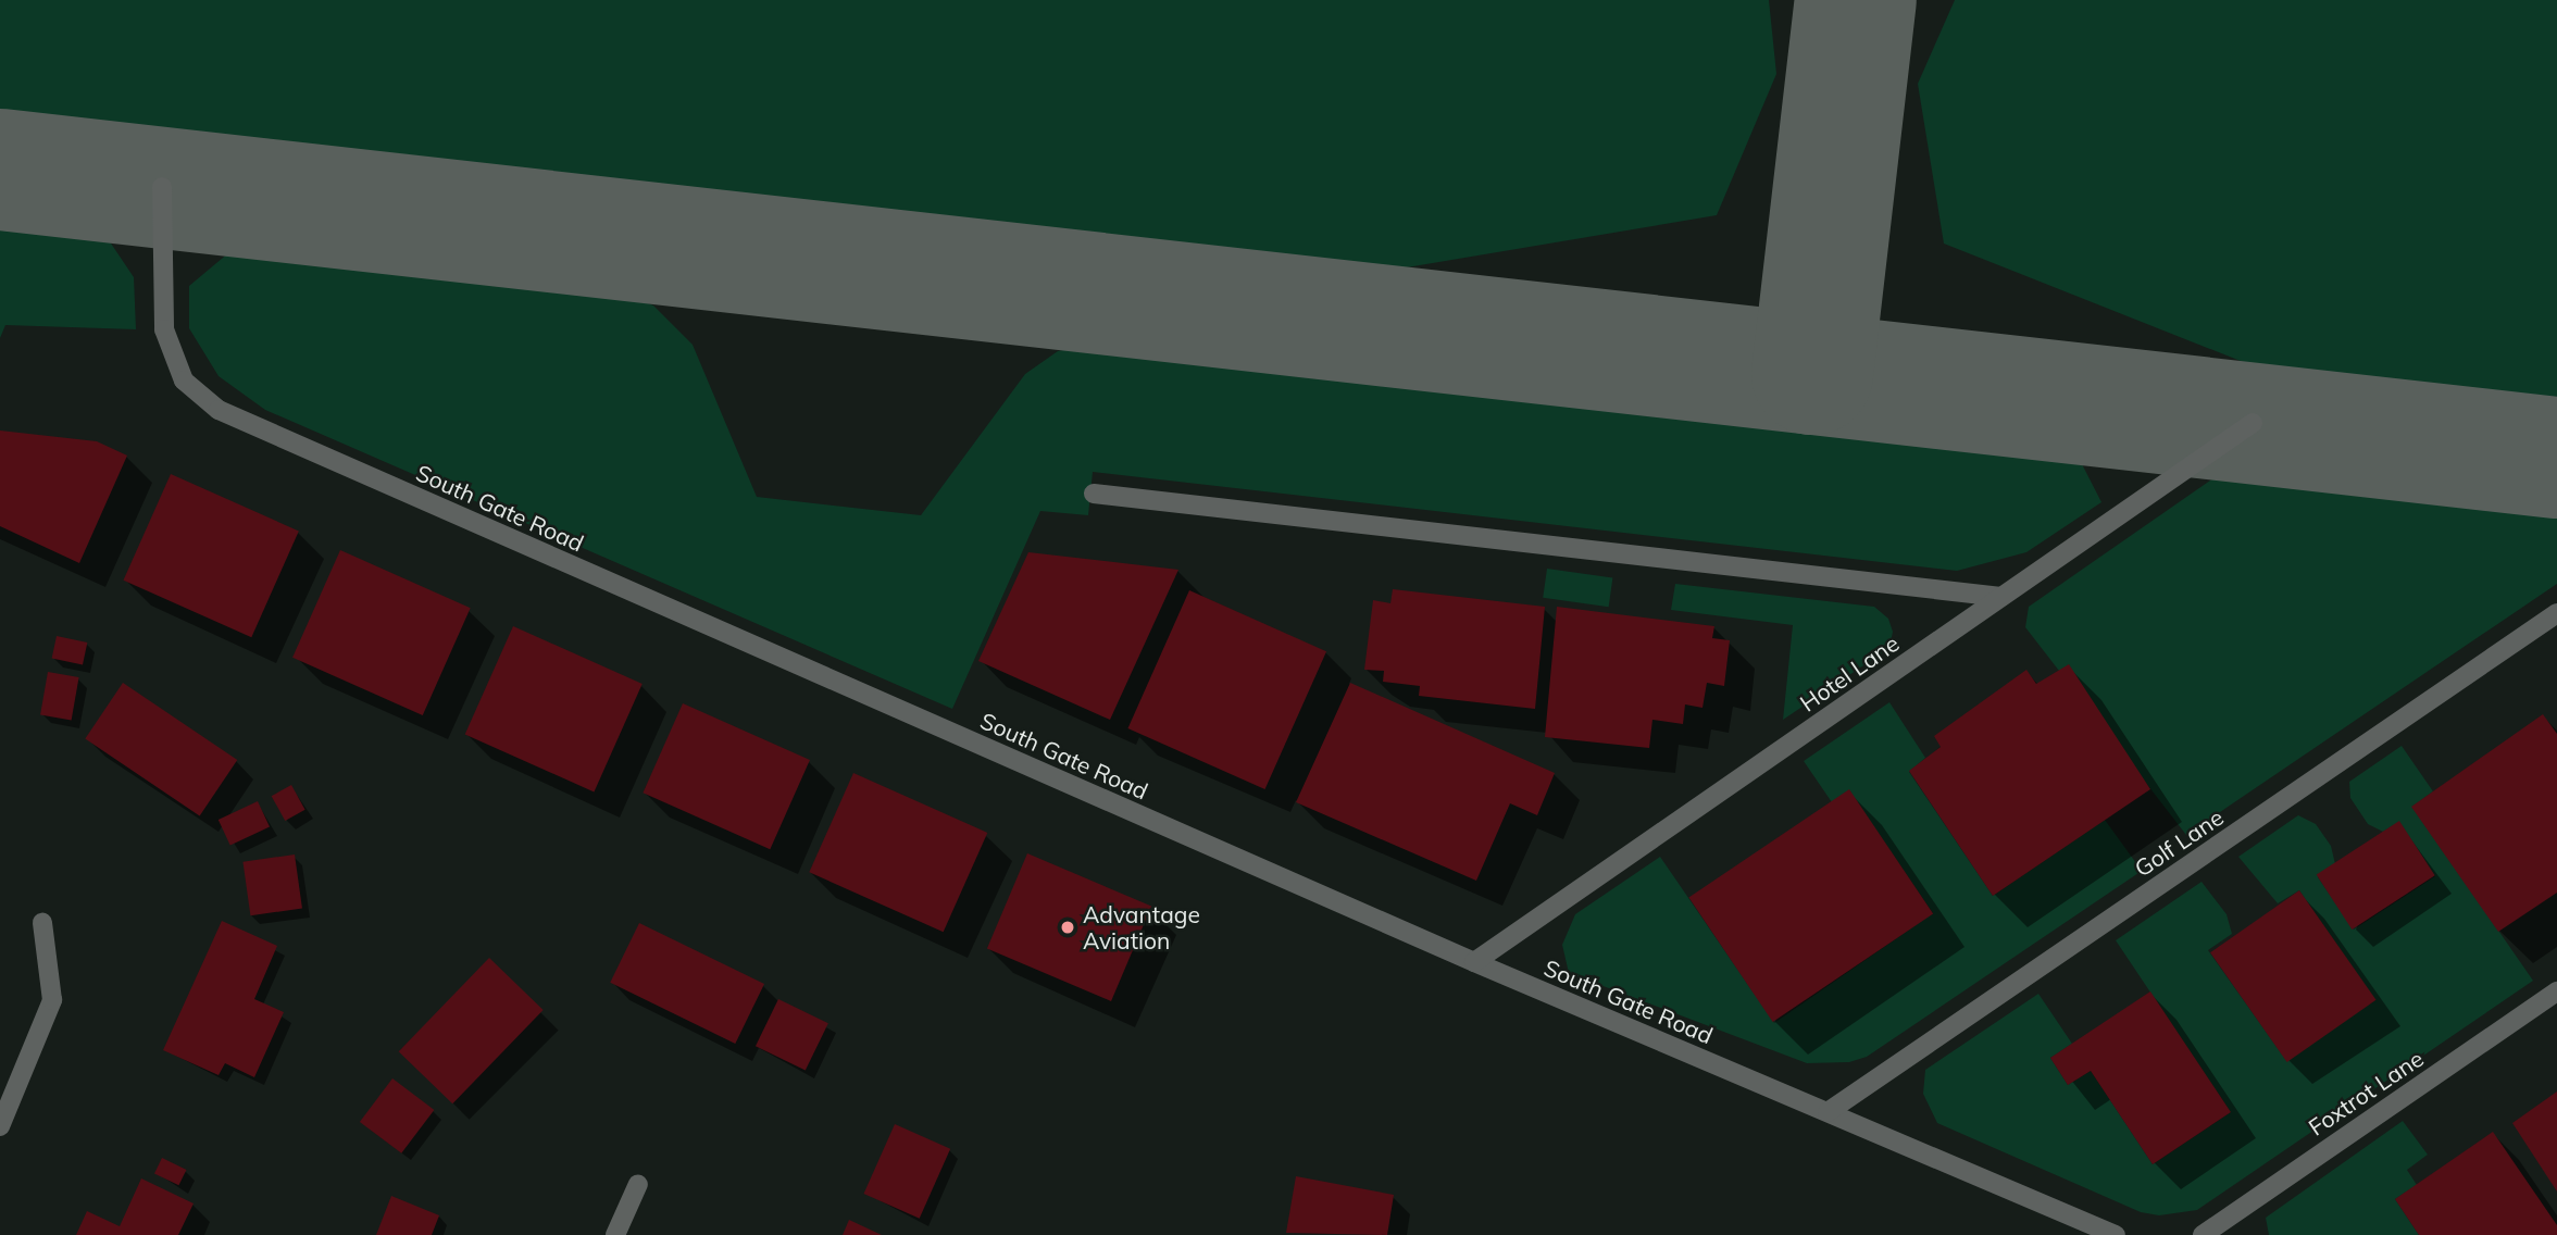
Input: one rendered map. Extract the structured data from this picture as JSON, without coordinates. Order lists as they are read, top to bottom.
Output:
{
  "streets": {
    "street": [
      "South Gate Road",
      "Hotel Lane",
      "Golf Lane",
      "Foxtrot Lane"
    ]
  },
  "crossings": [
    ["South Gate Road", "Hotel Lane"],
    ["South Gate Road", "Golf Lane"]
  ],
  "places": ["Advantage Aviation"]
}
